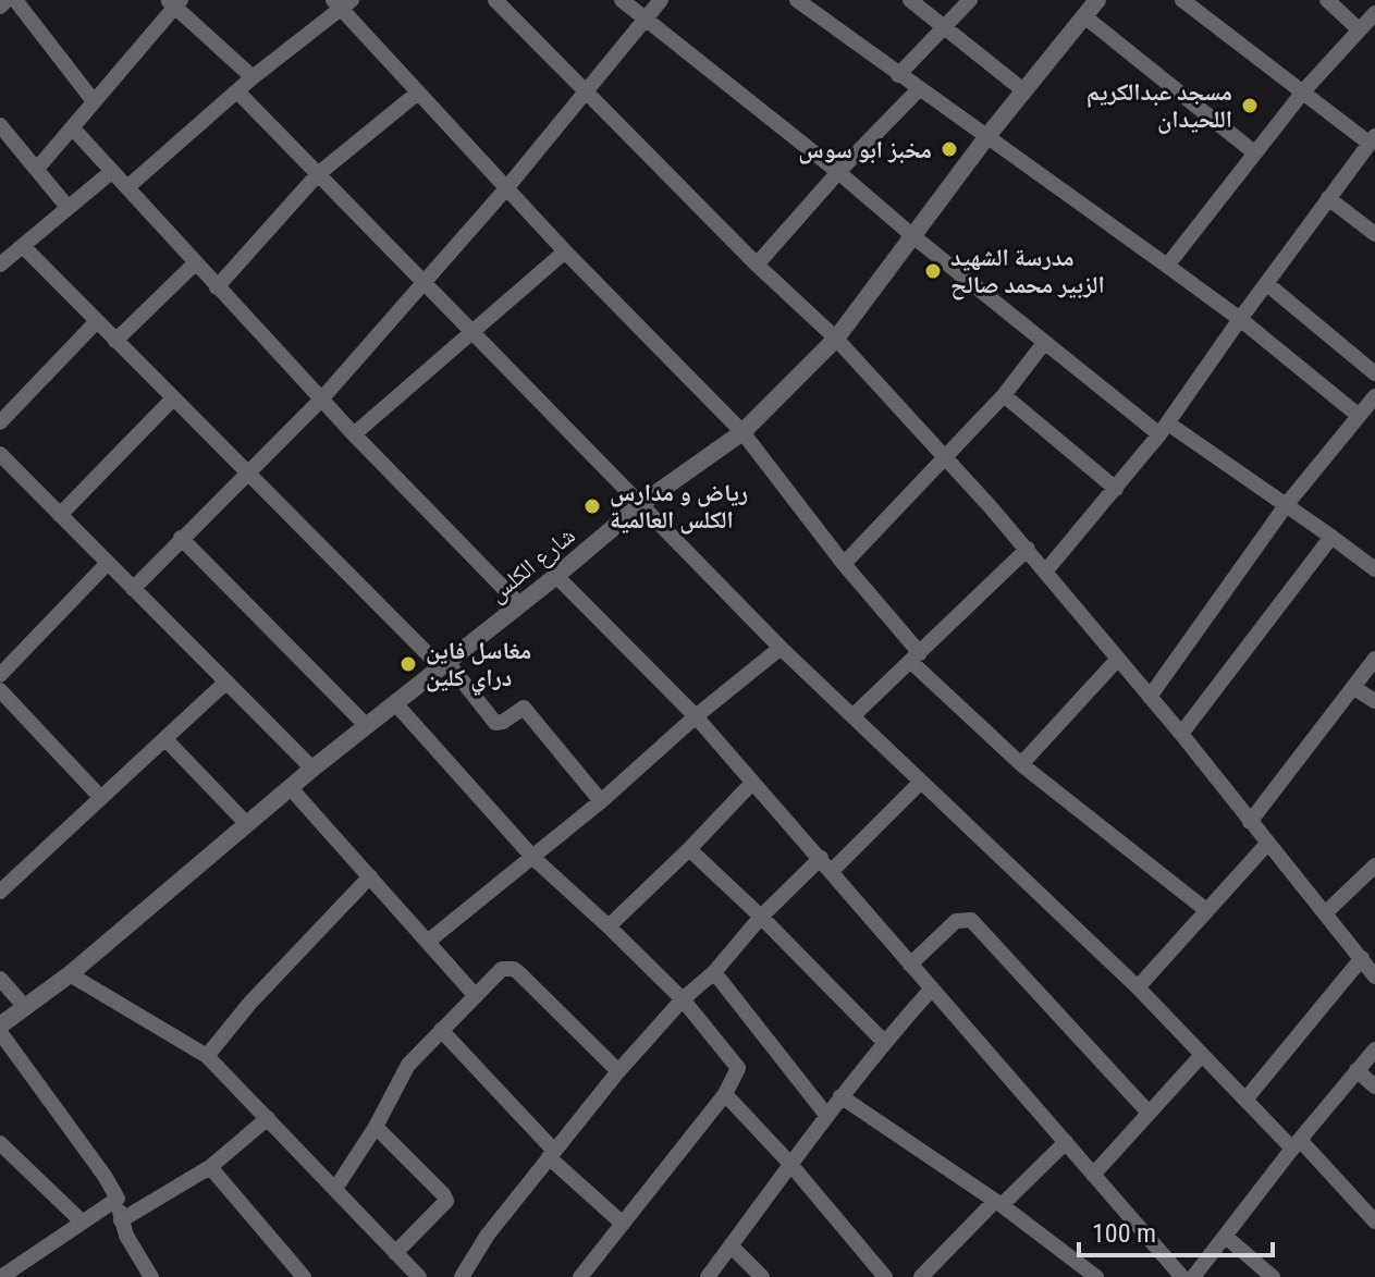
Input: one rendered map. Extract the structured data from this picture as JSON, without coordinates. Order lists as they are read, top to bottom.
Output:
{
  "streets": {
    "street": ["شارع الكلس"]
  },
  "places": [
    "مسجد عبدالكريم اللحيدان",
    "مخبز ابو سوس",
    "مدرسة الشهيد الزبير محمد صالح",
    "رياض و مدارس الكلس العالمية",
    "مغاسل فاين دراي كلين"
  ],
  "scale_bar": "100 m"
}
